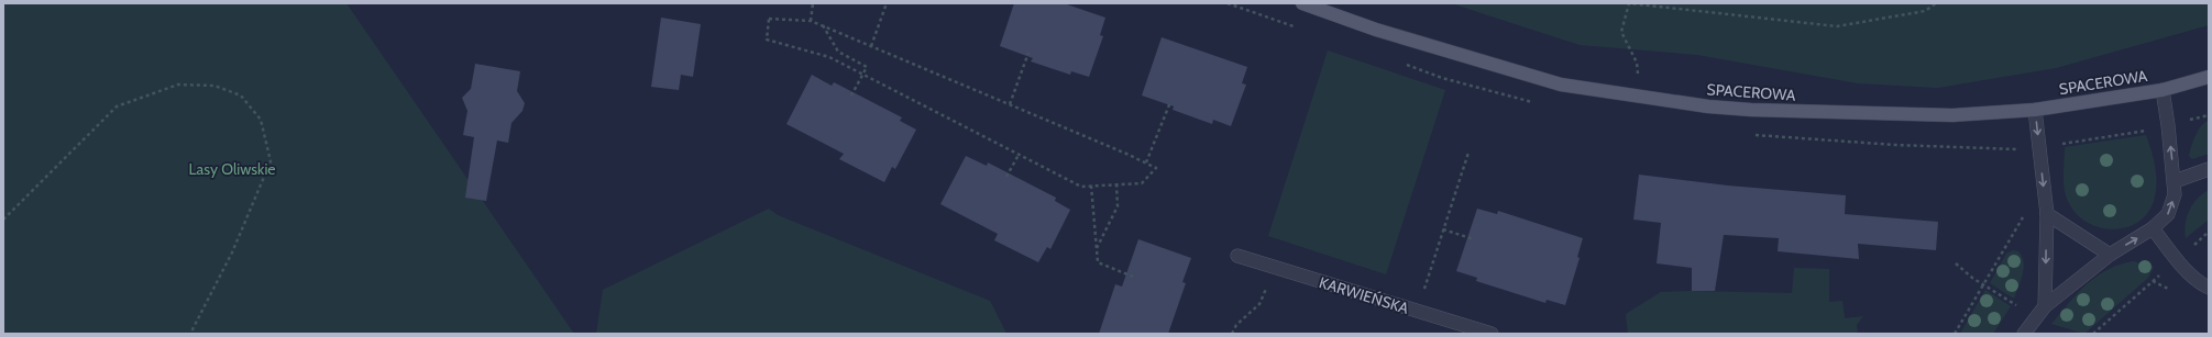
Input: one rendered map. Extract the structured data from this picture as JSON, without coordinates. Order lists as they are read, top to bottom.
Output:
{
  "streets": {
    "main road": ["SPACEROWA"],
    "street": ["KARWIEŃSKA"]
  },
  "parks": ["Lasy Oliwskie"]
}
